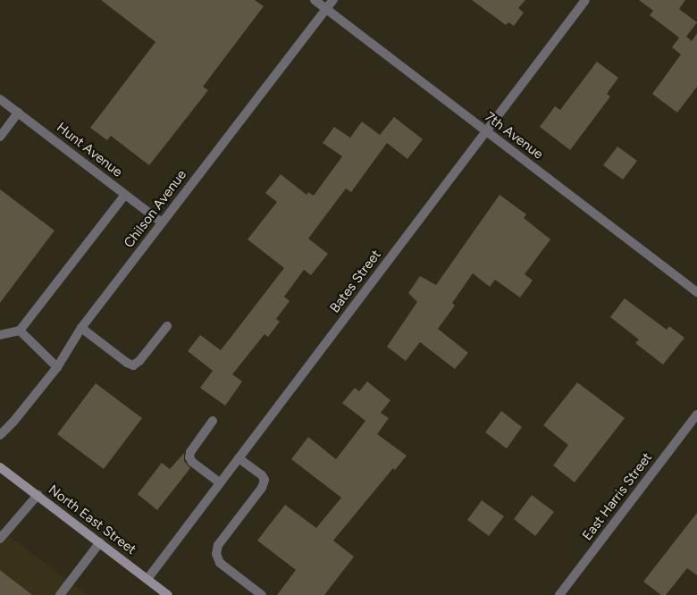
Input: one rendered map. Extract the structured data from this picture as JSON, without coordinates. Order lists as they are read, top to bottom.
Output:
{
  "streets": {
    "main road": ["North East Street"],
    "street": [
      "7th Avenue",
      "Hunt Avenue",
      "Chilson Avenue",
      "Bates Street",
      "East Harris Street"
    ]
  },
  "crossings": [
    ["7th Avenue", "Chilson Avenue"],
    ["7th Avenue", "Bates Street"],
    ["Hunt Avenue", "Chilson Avenue"],
    ["Bates Street", "North East Street"]
  ]
}
